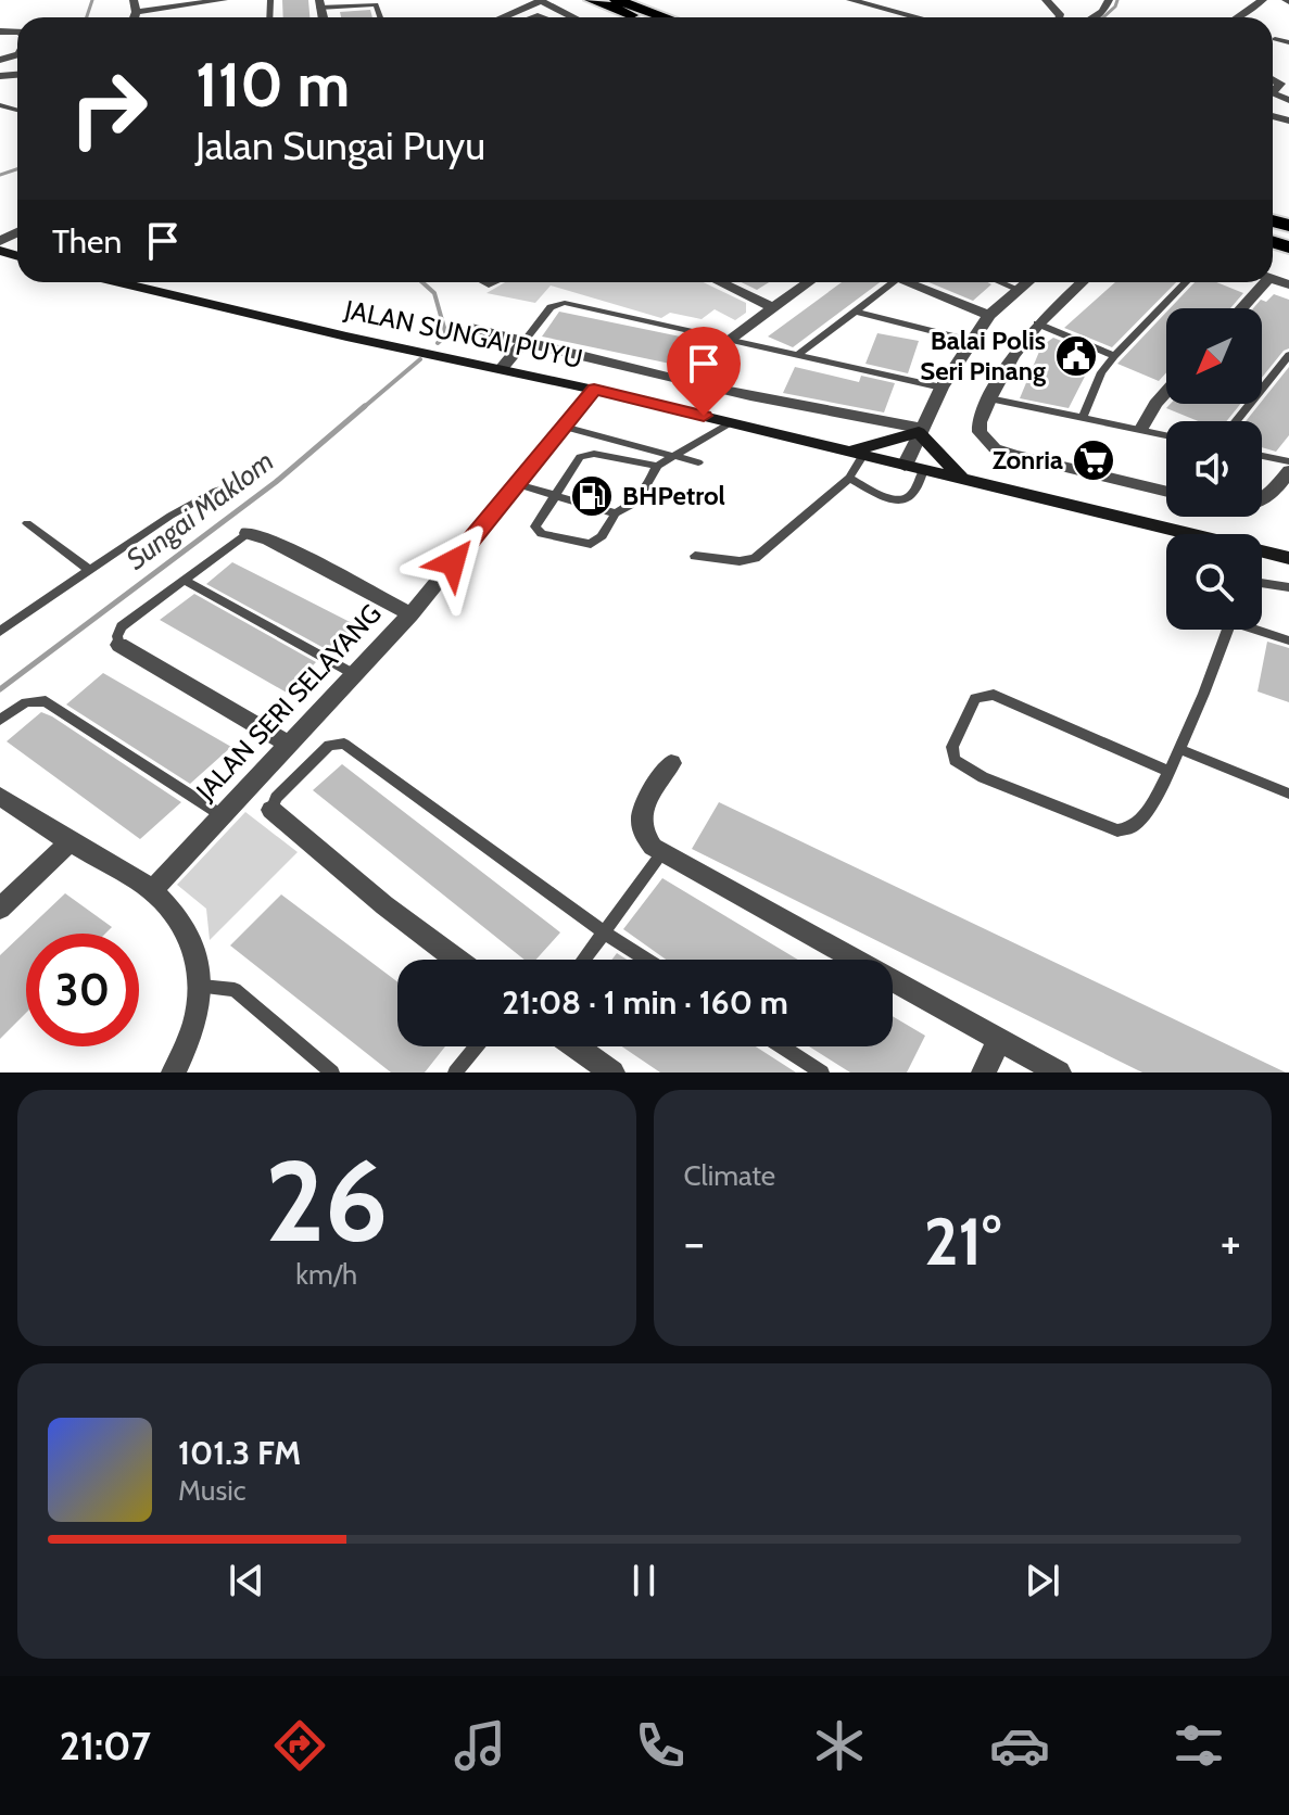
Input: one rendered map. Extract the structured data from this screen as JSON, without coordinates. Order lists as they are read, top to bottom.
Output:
{
  "streets": {
    "main road": ["JALAN SUNGAI PUYU"],
    "street": ["JALAN SERI SELAYANG"]
  },
  "crossings": [
    ["JALAN SUNGAI PUYU", "JALAN SERI SELAYANG"]
  ],
  "water": ["Sungai Maklom"],
  "places": {
    "public building": ["Balai Polis Seri Pinang"],
    "supermarket": ["Zonria"],
    "fuel station": ["BHPetrol"]
  },
  "north": "bottom left",
  "page": {
    "turn": ["110 m", "Jalan Sungai Puyu"],
    "then": "Then",
    "limit": "30",
    "trip": "21:08 · 1 min · 160 m",
    "tile": [
      ["26", "km/h"],
      "Climate"
    ],
    "heat": ["−", "21°", "+"],
    "song": ["101.3 FM", "Music"],
    "tabs": "21:07"
  }
}
